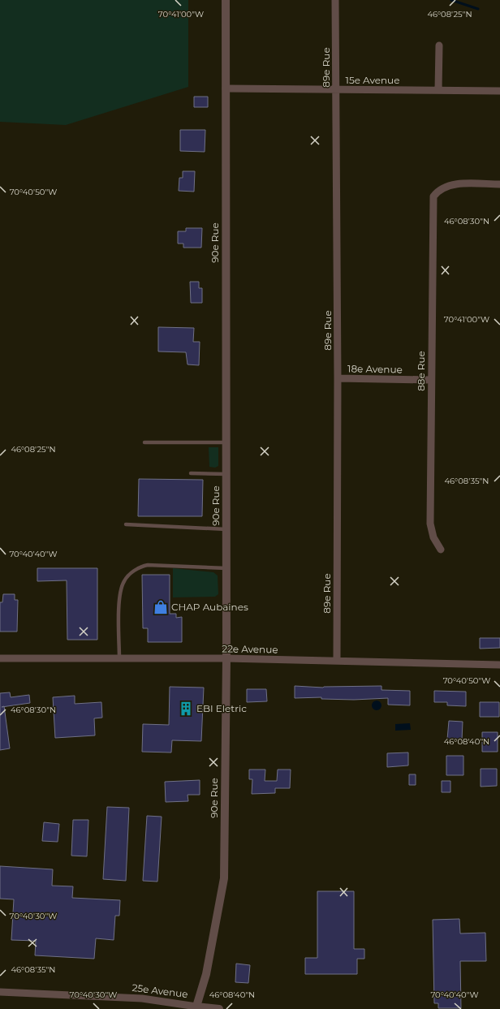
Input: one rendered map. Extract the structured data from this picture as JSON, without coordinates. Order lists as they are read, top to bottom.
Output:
{
  "streets": {
    "street": [
      "89e Rue",
      "15e Avenue",
      "90e Rue",
      "18e Avenue",
      "88e Rue",
      "22e Avenue",
      "25e Avenue"
    ]
  },
  "crossings": [
    ["89e Rue", "15e Avenue"],
    ["89e Rue", "18e Avenue"],
    ["89e Rue", "22e Avenue"],
    ["15e Avenue", "90e Rue"],
    ["90e Rue", "22e Avenue"],
    ["90e Rue", "25e Avenue"],
    ["18e Avenue", "88e Rue"]
  ],
  "places": {
    "shop": ["CHAP Aubaines"],
    "building": ["EBI Eletric"]
  },
  "coordinates": [
    "70°41'00\"W",
    "46°08'25\"N",
    "70°40'50\"W",
    "46°08'30\"N",
    "46°08'35\"N",
    "70°40'40\"W",
    "46°08'40\"N",
    "70°40'30\"W"
  ]
}
